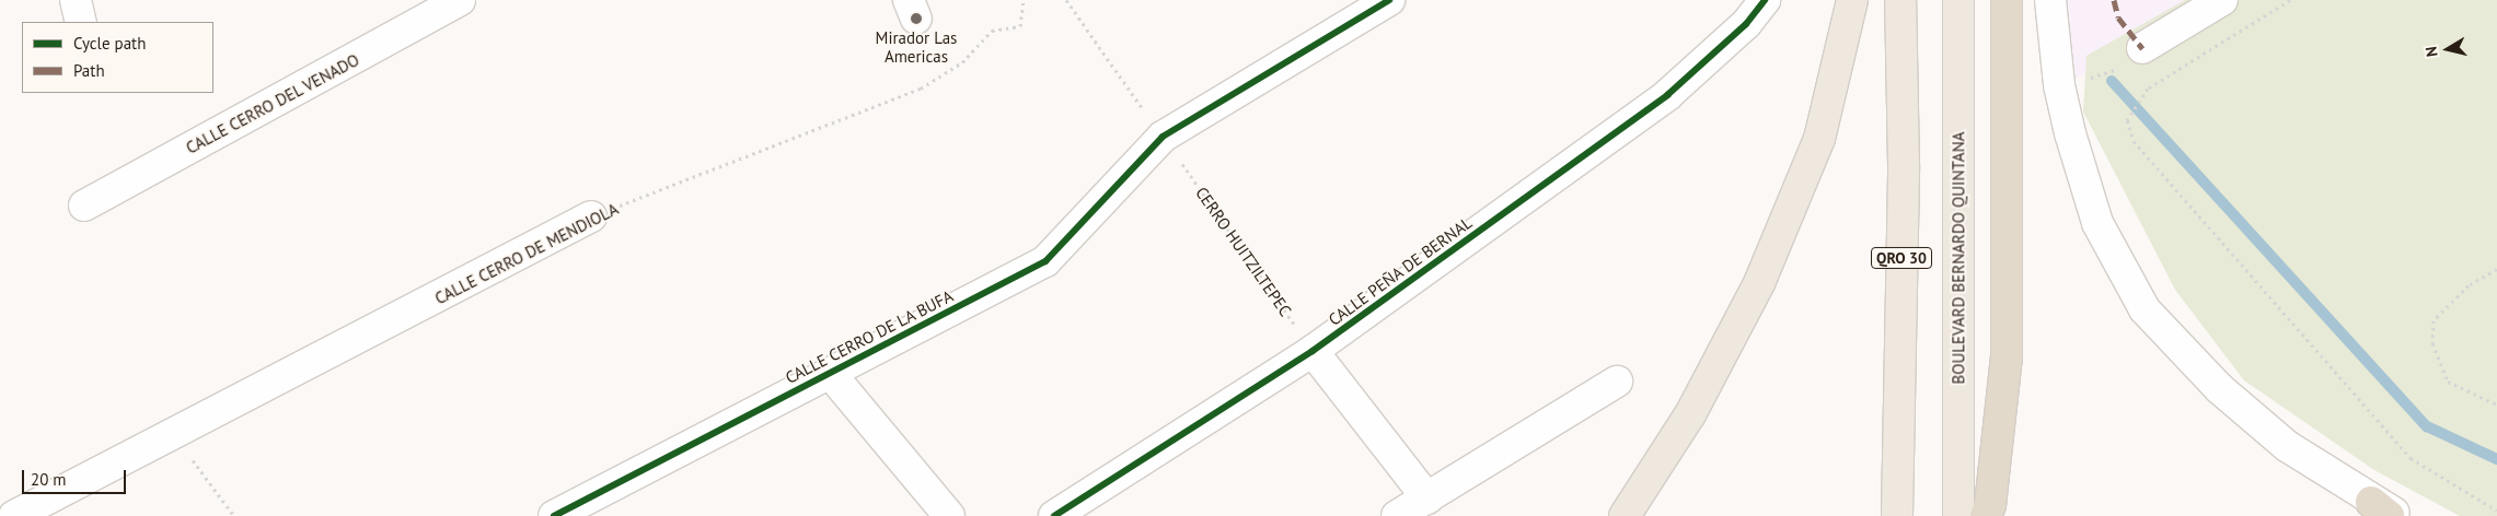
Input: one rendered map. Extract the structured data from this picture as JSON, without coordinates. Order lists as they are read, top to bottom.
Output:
{
  "streets": {
    "main road": ["QRO 30", "BOULEVARD BERNARDO QUINTANA"],
    "street": [
      "CALLE CERRO DEL VENADO",
      "CALLE CERRO DE MENDIOLA",
      "CALLE PEÑA DE BERNAL",
      "CALLE CERRO DE LA BUFA"
    ],
    "path": ["CERRO HUITZILTEPEC"]
  },
  "crossings": [
    ["CERRO HUITZILTEPEC", "CALLE PEÑA DE BERNAL"],
    ["CERRO HUITZILTEPEC", "CALLE CERRO DE LA BUFA"]
  ],
  "places": ["Mirador Las Americas"],
  "legend": ["Cycle path", "Path"],
  "scale_bar": "20 m",
  "north": "left"
}
